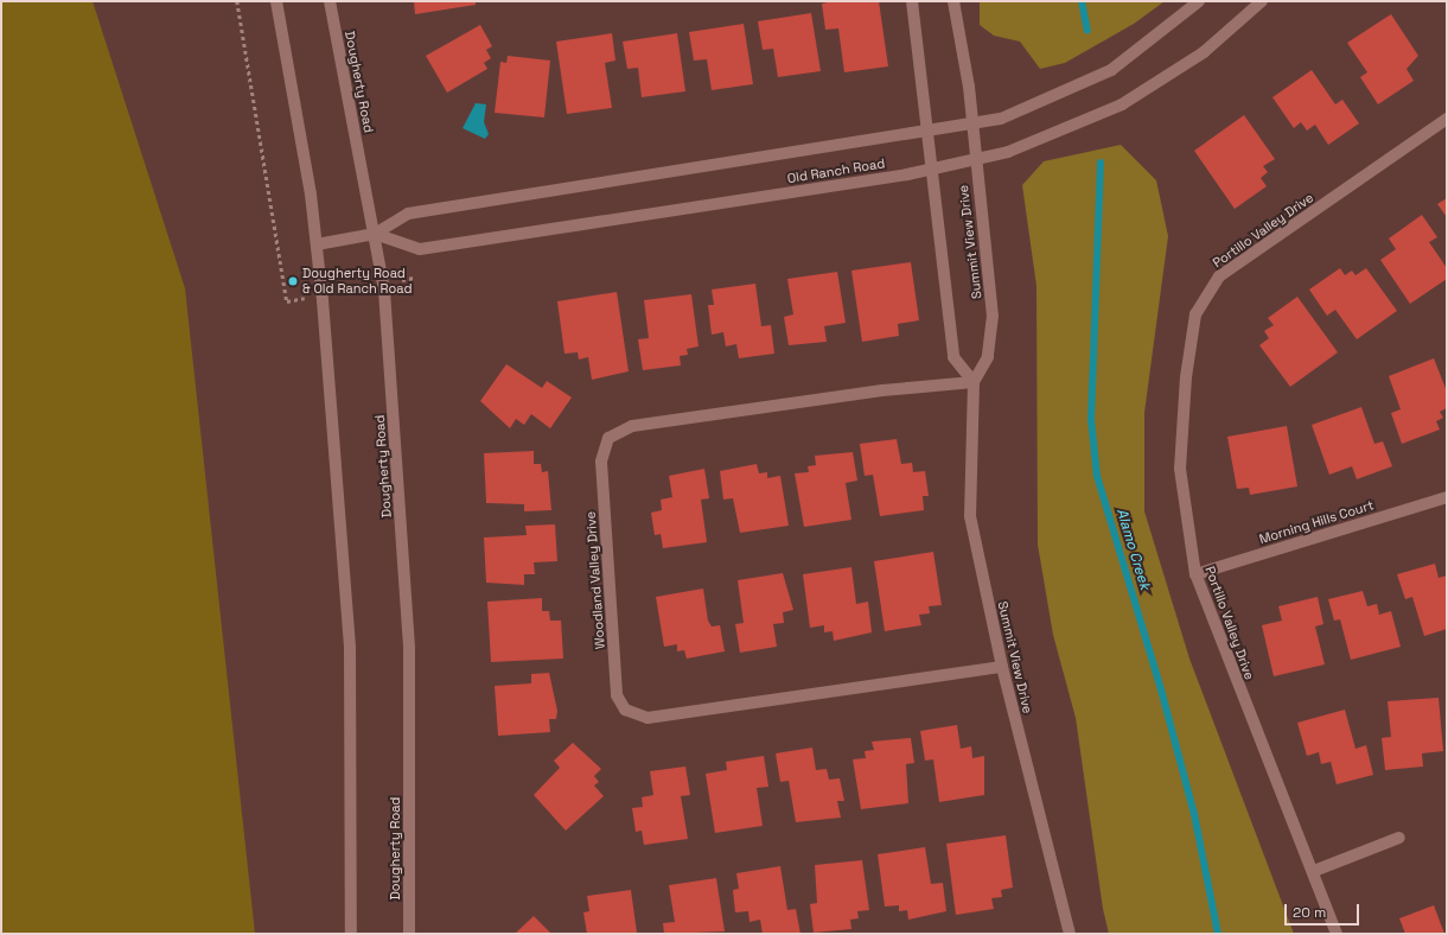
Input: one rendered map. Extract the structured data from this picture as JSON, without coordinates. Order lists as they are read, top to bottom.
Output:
{
  "streets": {
    "street": [
      "Dougherty Road",
      "Old Ranch Road",
      "Portillo Valley Drive",
      "Summit View Drive",
      "Morning Hills Court",
      "Woodland Valley Drive"
    ]
  },
  "crossings": [
    ["Dougherty Road", "Old Ranch Road"],
    ["Old Ranch Road", "Summit View Drive"],
    ["Portillo Valley Drive", "Morning Hills Court"],
    ["Summit View Drive", "Woodland Valley Drive"]
  ],
  "water": ["Alamo Creek"],
  "places": ["Dougherty Road & Old Ranch Road"],
  "scale_bar": "20 m"
}
